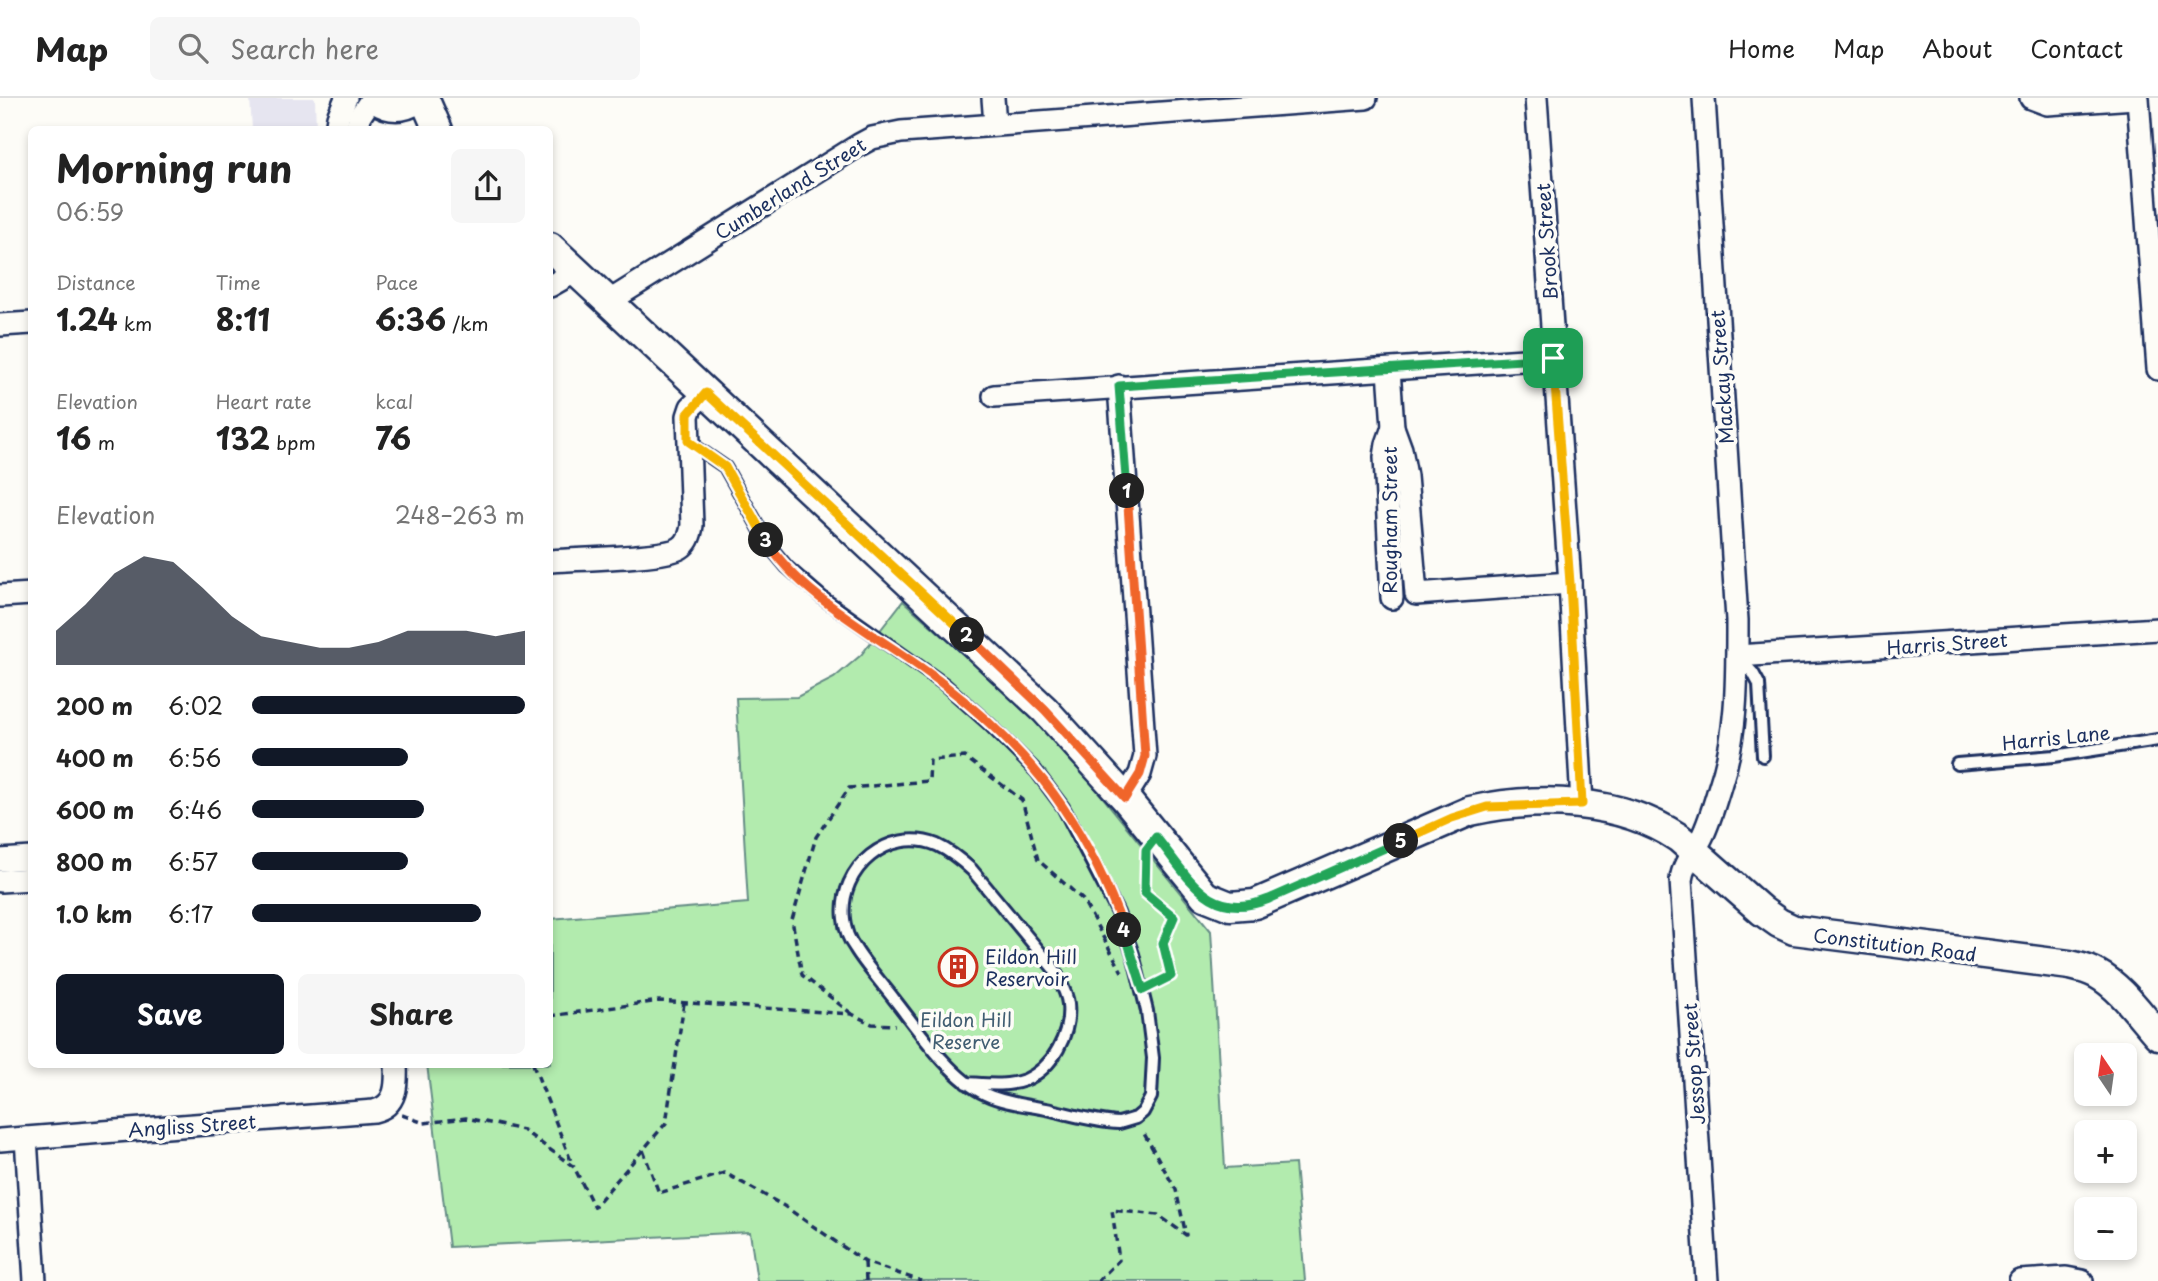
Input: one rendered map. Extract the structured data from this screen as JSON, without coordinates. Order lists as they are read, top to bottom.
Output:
{
  "streets": {
    "street": [
      "Cumberland Street",
      "Brook Street",
      "Mackay Street",
      "Rougham Street",
      "Harris Street",
      "Constitution Road",
      "Jessop Street",
      "Angliss Street"
    ],
    "lane": ["Harris Lane"]
  },
  "crossings": [
    ["Cumberland Street", "Constitution Road"],
    ["Brook Street", "Rougham Street"],
    ["Brook Street", "Constitution Road"],
    ["Mackay Street", "Harris Street"],
    ["Mackay Street", "Constitution Road"],
    ["Mackay Street", "Jessop Street"],
    ["Constitution Road", "Jessop Street"]
  ],
  "parks": ["Eildon Hill Reserve"],
  "places": {
    "building": ["Eildon Hill Reservoir"]
  },
  "north": "top",
  "page": {
    "header": "Map",
    "search": "Search here",
    "nav": [
      "Home",
      "Map",
      "About",
      "Contact"
    ],
    "heading": ["Morning run", "06:59"],
    "stats": [
      ["Distance", "1.24 km"],
      ["Time", "8:11"],
      ["Pace", "6:36 /km"],
      ["Elevation", "16 m"],
      ["Heart rate", "132 bpm"],
      ["kcal", "76"]
    ],
    "pins": [
      "1",
      "3",
      "2",
      "5",
      "4"
    ],
    "chart": ["Elevation", "248–263 m"],
    "list": [
      {
        "name": "200 m",
        "note": "6:02"
      },
      {
        "name": "400 m",
        "note": "6:56"
      },
      {
        "name": "600 m",
        "note": "6:46"
      },
      {
        "name": "800 m",
        "note": "6:57"
      },
      {
        "name": "1.0 km",
        "note": "6:17"
      }
    ],
    "buttons": ["Save", "Share"],
    "map_buttons": ["+", "−"]
  }
}
